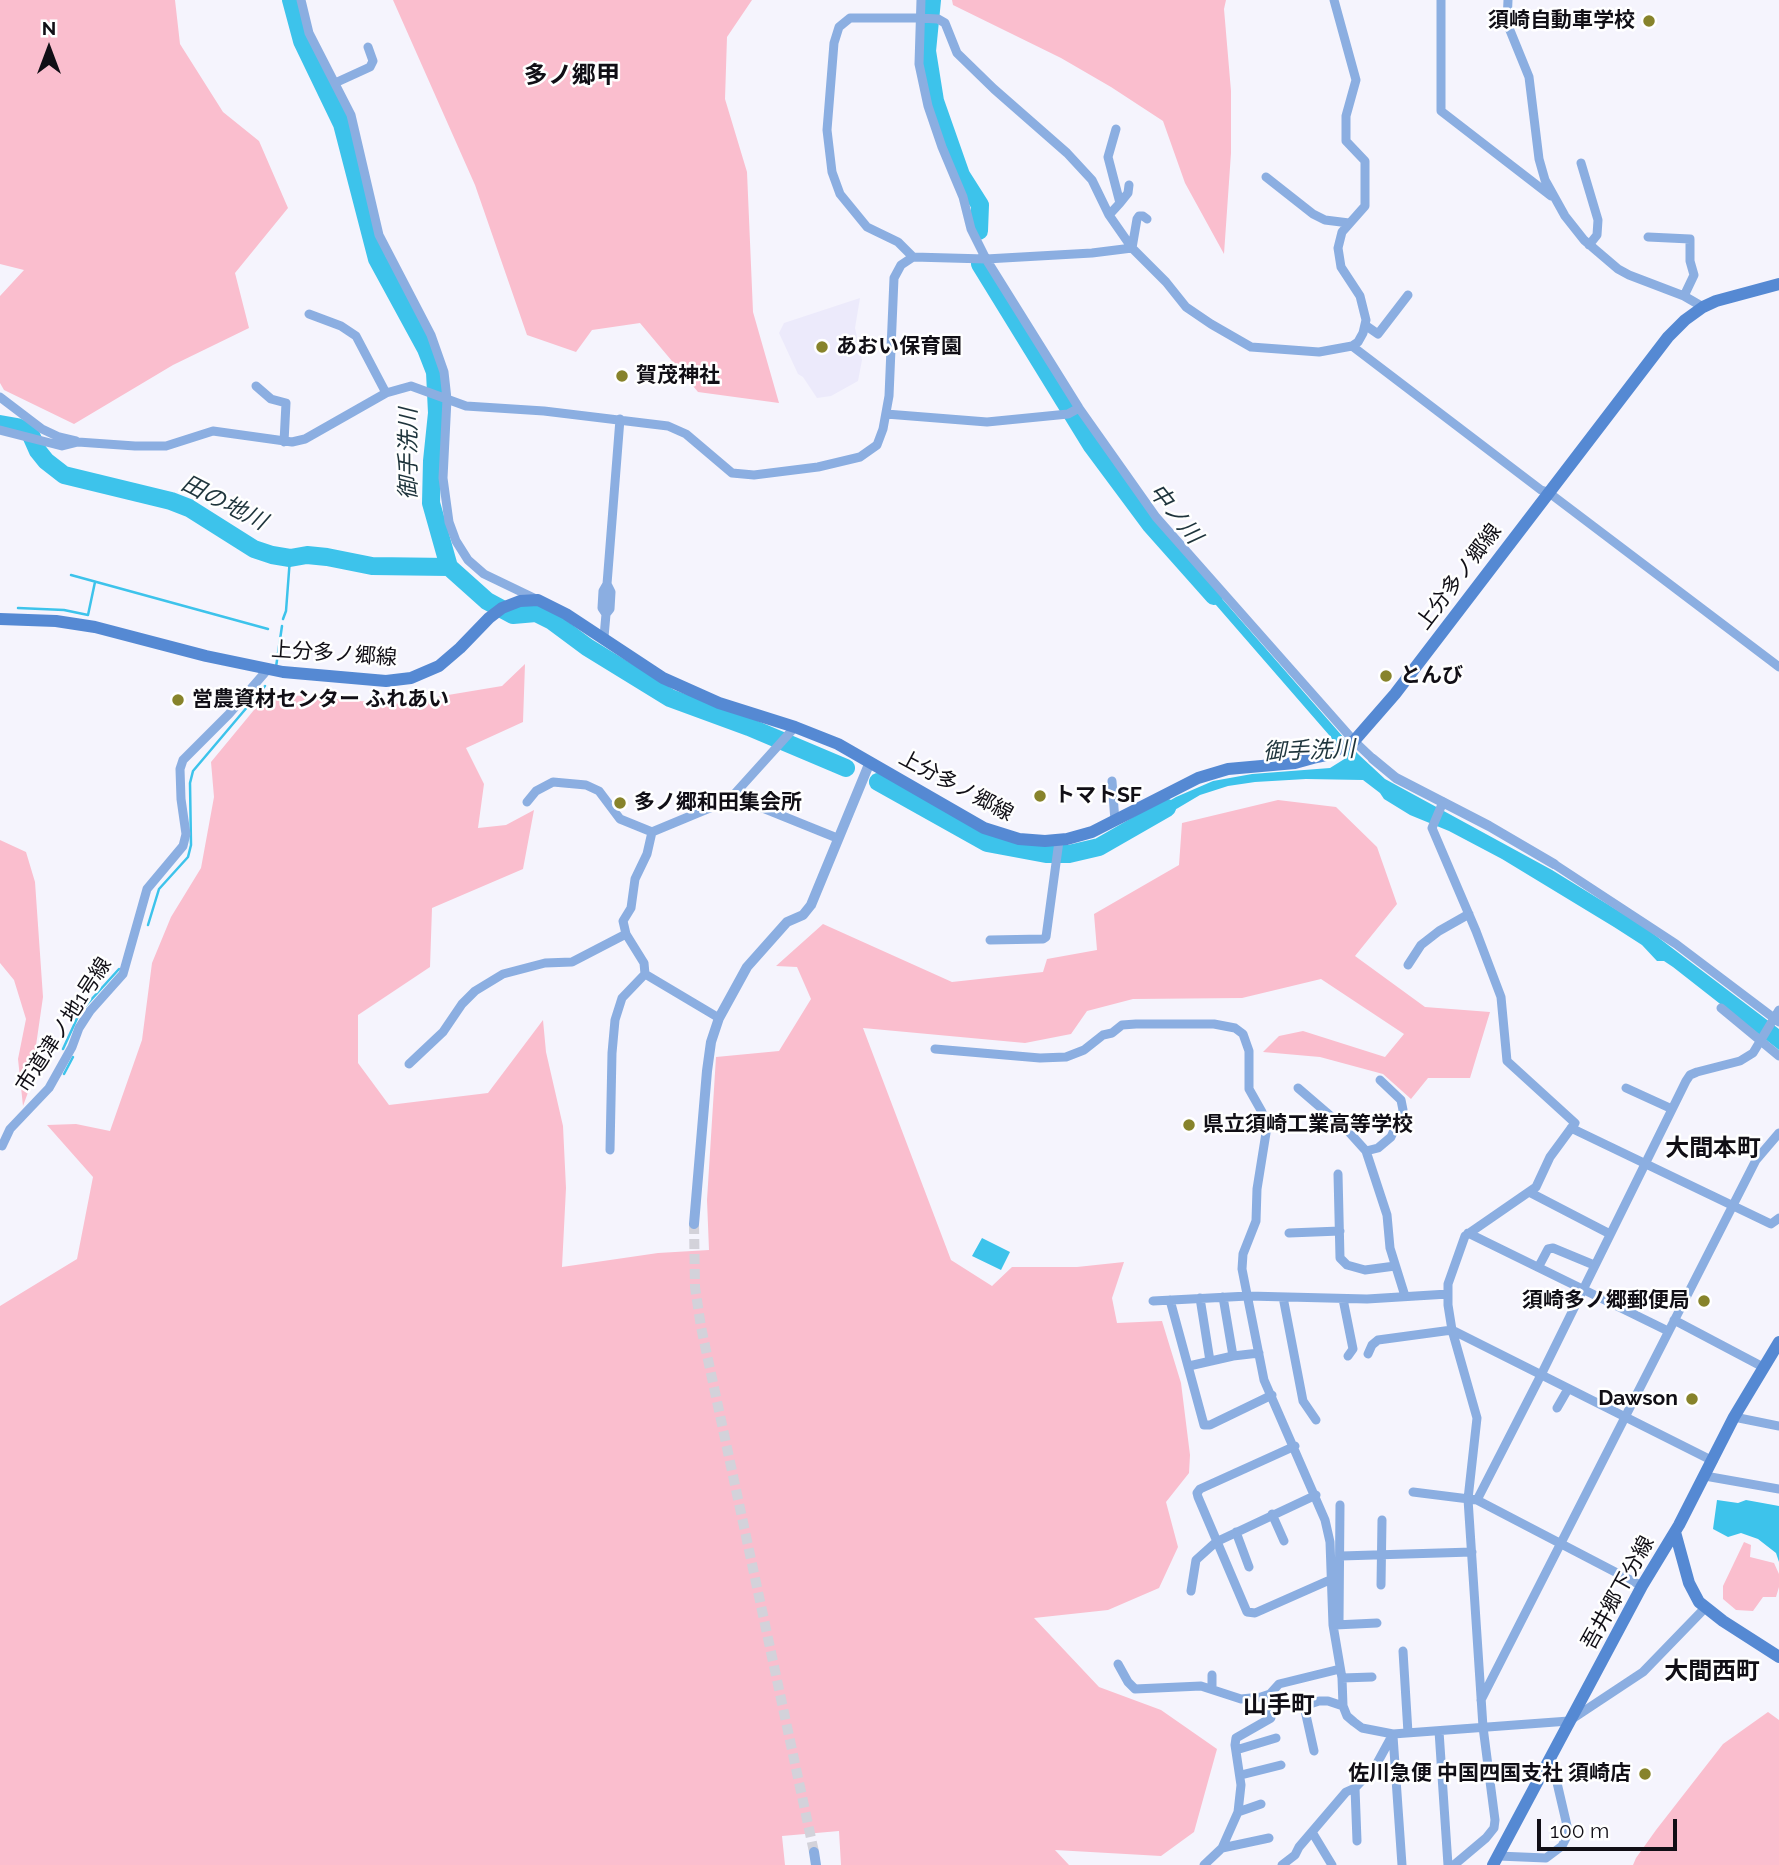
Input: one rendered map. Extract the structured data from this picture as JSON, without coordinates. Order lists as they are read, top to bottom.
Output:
{
  "streets": {
    "main road": ["上分多ノ郷線", "吾井郷下分線"],
    "street": ["市道津ノ地1号線"]
  },
  "crossings": [
    ["上分多ノ郷線", "市道津ノ地1号線"]
  ],
  "districts": [
    "多ノ郷甲",
    "大間本町",
    "大間西町",
    "山手町"
  ],
  "water": ["御手洗川", "田の地川", "中ノ川"],
  "places": [
    "須崎自動車学校",
    "あおい保育園",
    "賀茂神社",
    "とんび",
    "営農資材センター ふれあい",
    "トマトSF",
    "多ノ郷和田集会所",
    "県立須崎工業高等学校",
    "須崎多ノ郷郵便局",
    "Dawson",
    "佐川急便 中国四国支社 須崎店"
  ],
  "scale_bar": "100 m",
  "north": "top"
}
